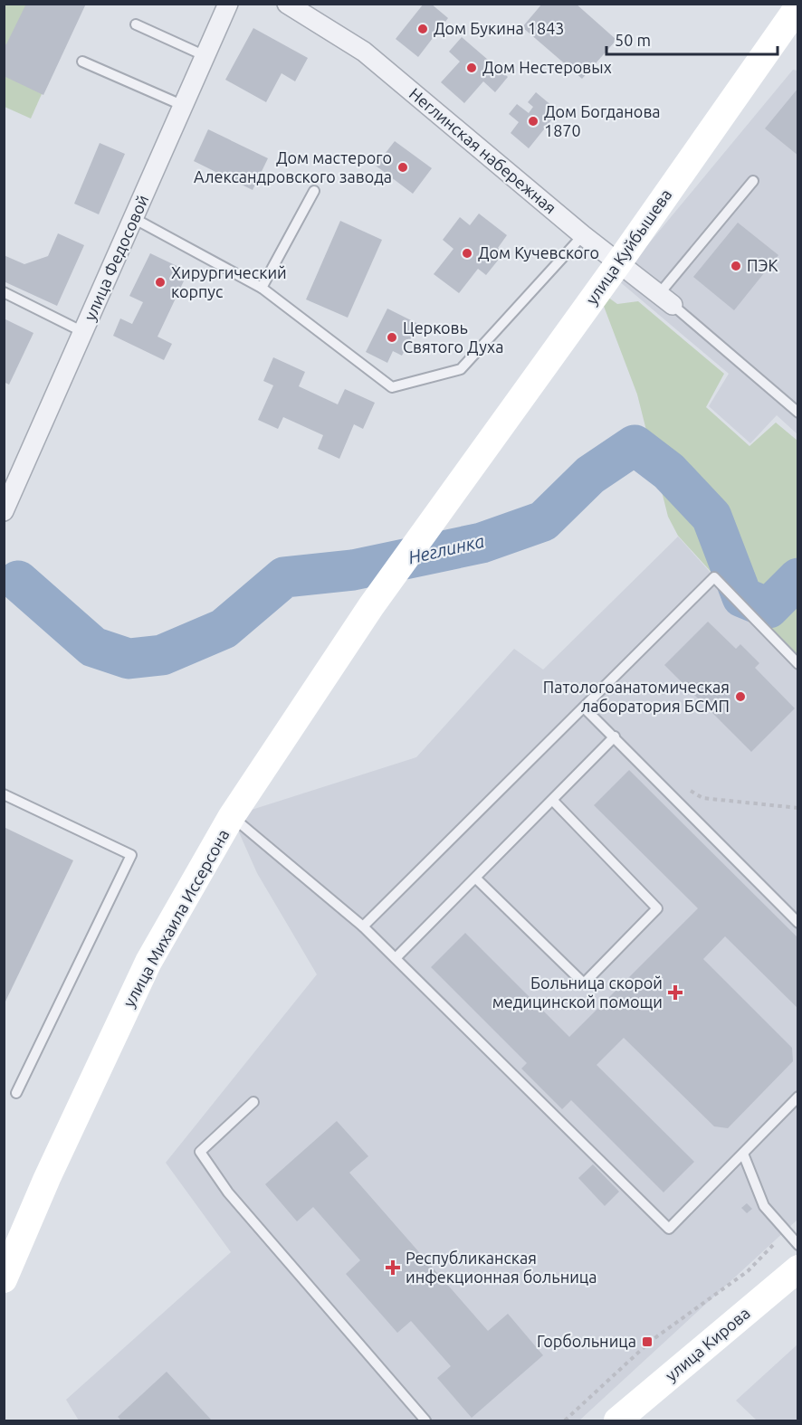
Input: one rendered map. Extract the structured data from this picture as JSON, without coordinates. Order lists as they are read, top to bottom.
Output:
{
  "streets": {
    "main road": ["улица Куйбышева", "улица Михаила Иссерсона", "улица Кирова"],
    "street": ["Неглинская набережная", "улица Федосовой"]
  },
  "crossings": [
    ["Неглинская набережная", "улица Куйбышева"],
    ["улица Куйбышева", "улица Михаила Иссерсона"]
  ],
  "water": ["Неглинка"],
  "places": {
    "other": [
      "Дом Букина 1843",
      "Дом Нестеровых",
      "Дом Богданова 1870",
      "Дом мастерого Александровского завода",
      "Дом Кучевского",
      "ПЭК",
      "Хирургический корпус",
      "Церковь Святого Духа",
      "Патологоанатомическая лаборатория БСМП"
    ],
    "health": ["Больница скорой медицинской помощи", "Республиканская инфекционная больница"],
    "transit": ["Горбольница"]
  },
  "scale_bar": "50 m"
}
